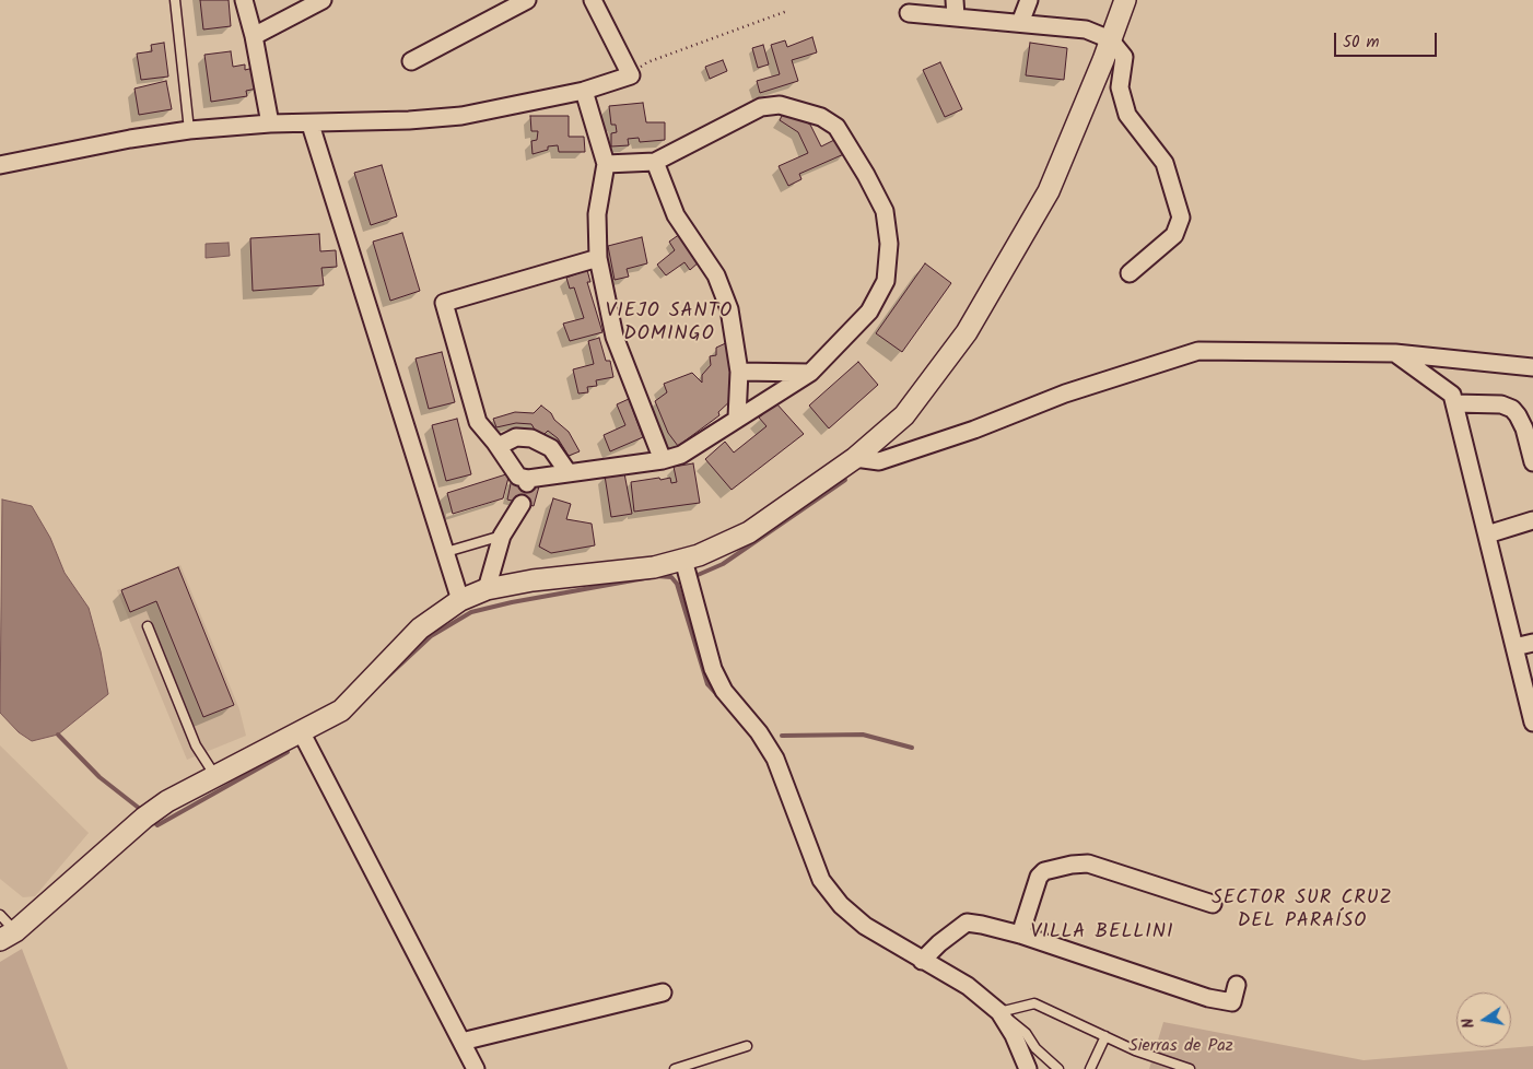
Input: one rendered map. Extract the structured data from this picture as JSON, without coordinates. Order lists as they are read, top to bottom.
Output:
{
  "districts": ["VIEJO SANTO DOMINGO", "SECTOR SUR CRUZ DEL PARAÍSO", "VILLA BELLINI"],
  "parks": ["Sierras de Paz"],
  "scale_bar": "50 m",
  "north": "left"
}
